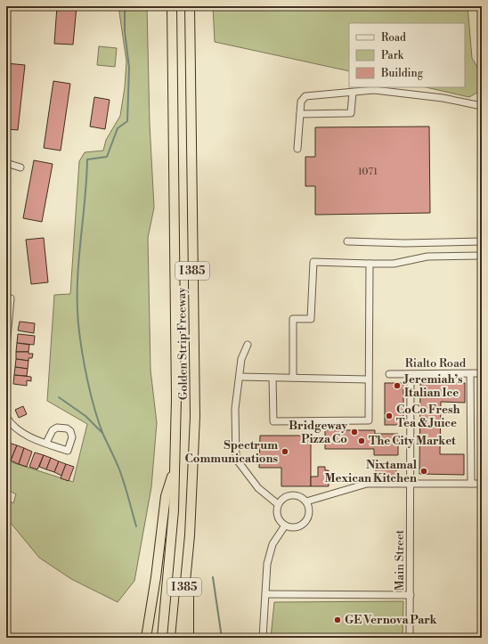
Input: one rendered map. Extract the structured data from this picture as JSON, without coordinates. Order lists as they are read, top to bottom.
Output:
{
  "streets": {
    "highway": ["I 385", "Golden Strip Freeway"],
    "street": ["Rialto Road", "Main Street"]
  },
  "crossings": [
    ["Rialto Road", "Main Street"]
  ],
  "places": [
    "Jeremiah’s Italian Ice",
    "CoCo Fresh Tea & Juice",
    "Bridgeway Pizza Co",
    "The City Market",
    "Spectrum Communications",
    "Nixtamal Mexican Kitchen",
    "GE Vernova Park"
  ],
  "house_numbers": ["1071"],
  "legend": ["Road", "Park", "Building"]
}
